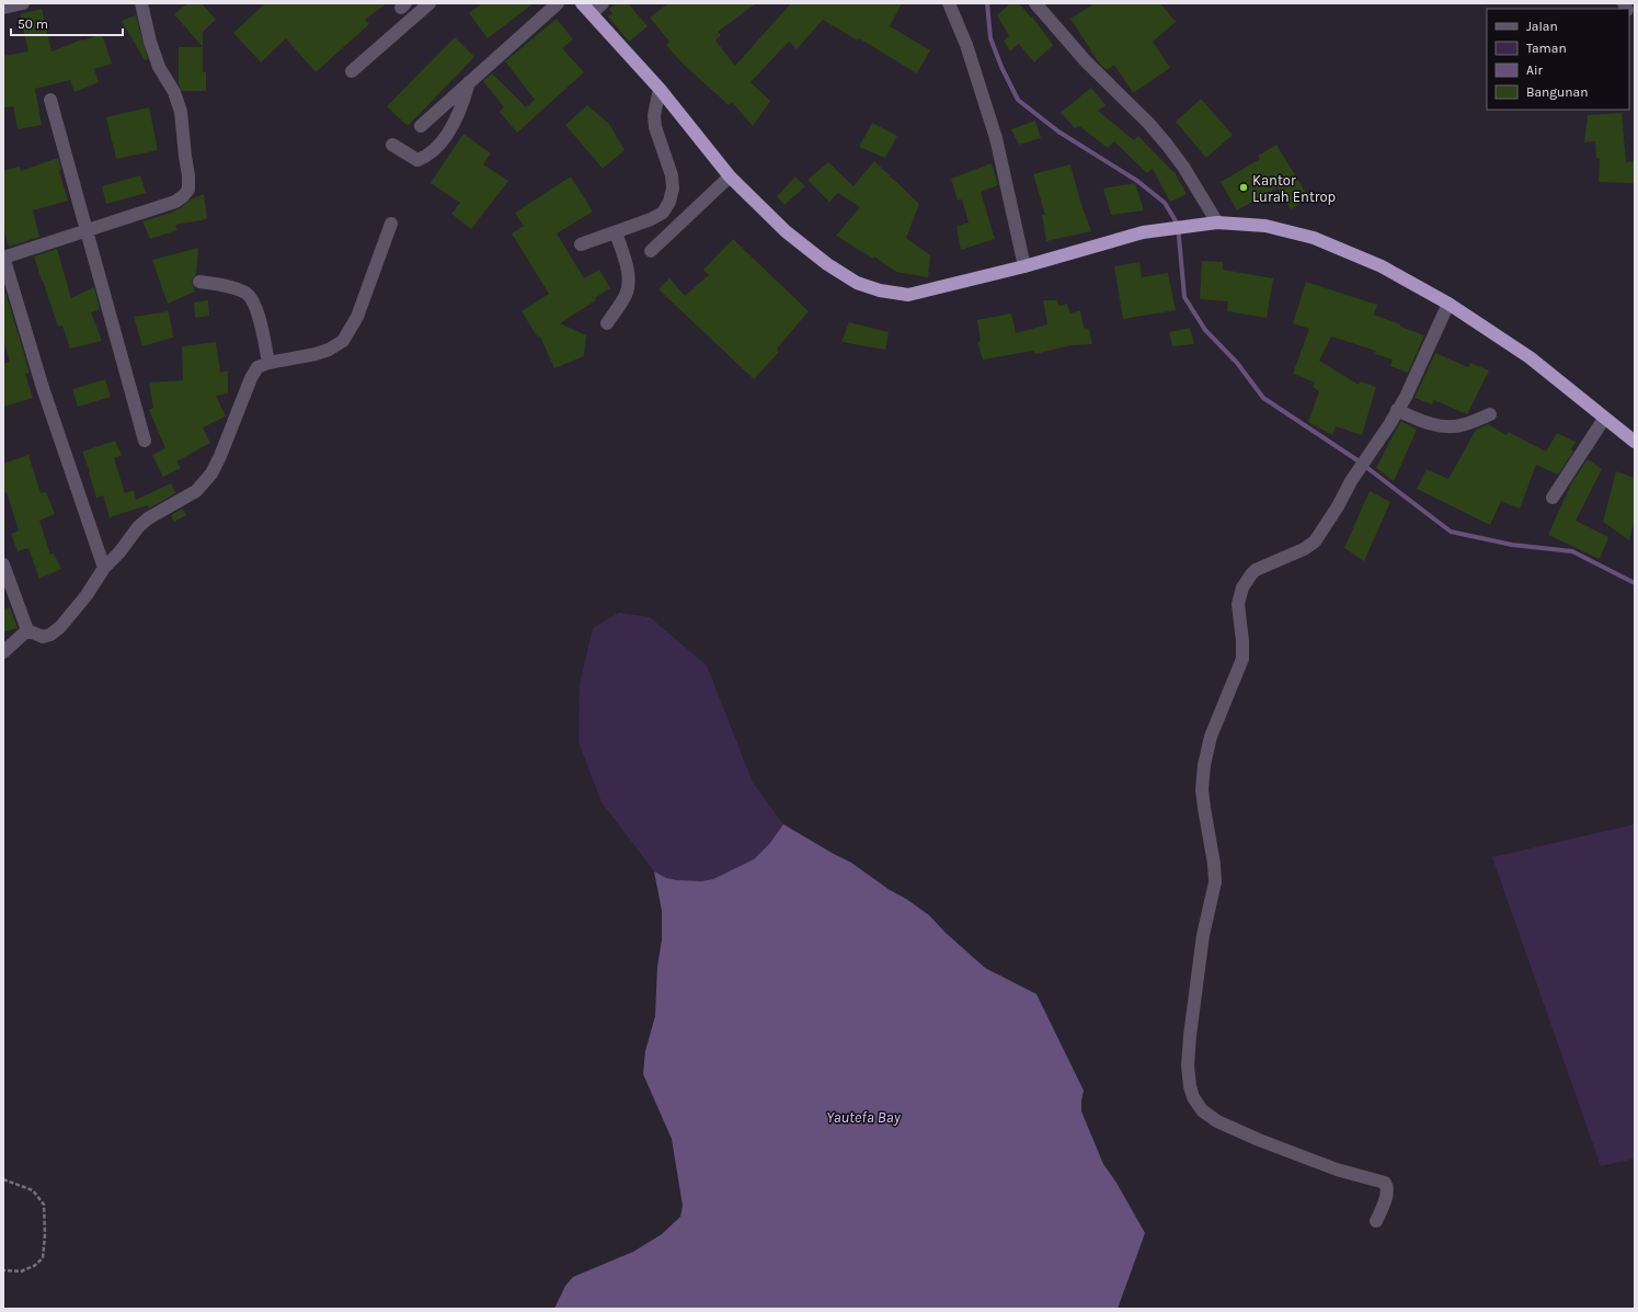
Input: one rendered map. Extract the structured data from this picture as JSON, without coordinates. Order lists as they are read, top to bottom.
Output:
{
  "water": ["Yautefa Bay"],
  "places": ["Kantor Lurah Entrop"],
  "legend": [
    "Jalan",
    "Taman",
    "Air",
    "Bangunan"
  ],
  "scale_bar": "50 m"
}
